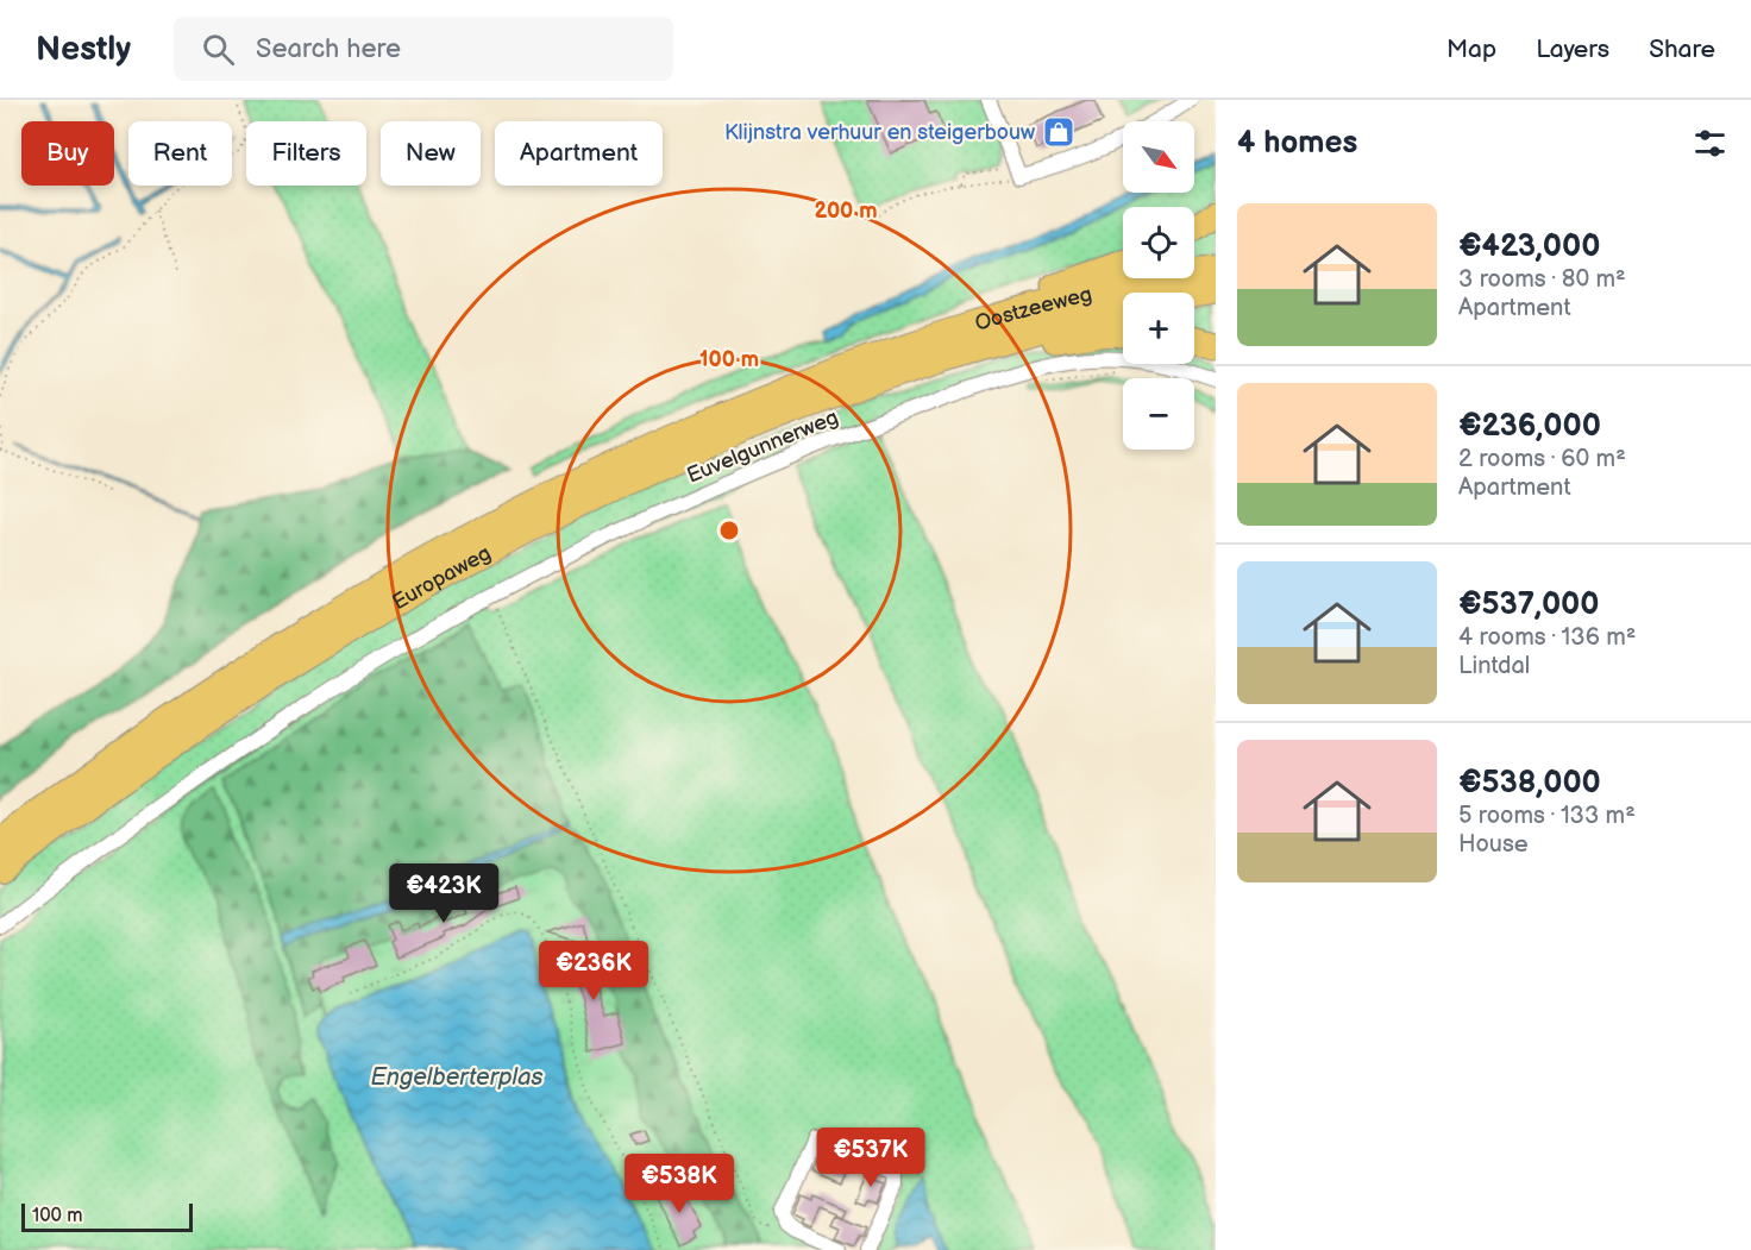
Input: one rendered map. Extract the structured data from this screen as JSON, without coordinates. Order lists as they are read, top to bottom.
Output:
{
  "streets": {
    "highway": ["Oostzeeweg", "Europaweg"],
    "street": ["Euvelgunnerweg"]
  },
  "crossings": [
    ["Oostzeeweg", "Europaweg"]
  ],
  "water": ["Engelberterplas"],
  "places": {
    "shop": ["Klijnstra verhuur en steigerbouw"]
  },
  "scale_bar": "100 m",
  "north": "bottom right",
  "page": {
    "header": "Nestly",
    "search": "Search here",
    "nav": ["Map", "Layers", "Share"],
    "heading": "4 homes",
    "map_buttons": ["+", "−"],
    "chip": [
      "Buy",
      "Rent",
      "Filters",
      "New",
      "Apartment"
    ],
    "list": [
      {
        "name": "€423,000",
        "note": "3 rooms · 80 m² · Apartment"
      },
      {
        "name": "€236,000",
        "note": "2 rooms · 60 m² · Apartment"
      },
      {
        "name": "€537,000",
        "note": "4 rooms · 136 m² · Lintdal"
      },
      {
        "name": "€538,000",
        "note": "5 rooms · 133 m² · House"
      }
    ],
    "price": [
      "€423K",
      "€236K",
      "€537K",
      "€538K"
    ],
    "scale": "100 m"
  },
  "rings": ["200 m", "100 m"]
}
